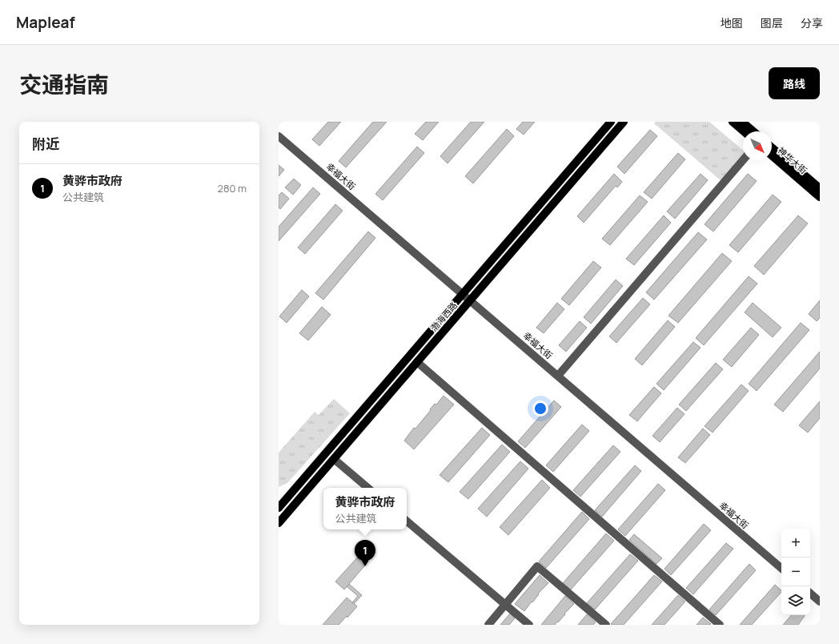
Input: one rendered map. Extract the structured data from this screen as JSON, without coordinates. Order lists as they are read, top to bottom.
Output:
{
  "streets": {
    "main road": ["神华大街", "渤海西路"],
    "street": ["幸福大街"]
  },
  "crossings": [
    ["幸福大街", "渤海西路"]
  ],
  "north": "bottom right",
  "page": {
    "header": "Mapleaf",
    "nav": ["地图", "图层", "分享"],
    "title": "交通指南",
    "buttons": "路线",
    "heading": "附近",
    "list": [
      {
        "mark": "1",
        "name": "黄骅市政府",
        "note": "公共建筑",
        "value": "280 m"
      }
    ],
    "popup": ["黄骅市政府", "公共建筑"],
    "map_buttons": ["+", "−"],
    "pins": "1"
  }
}
